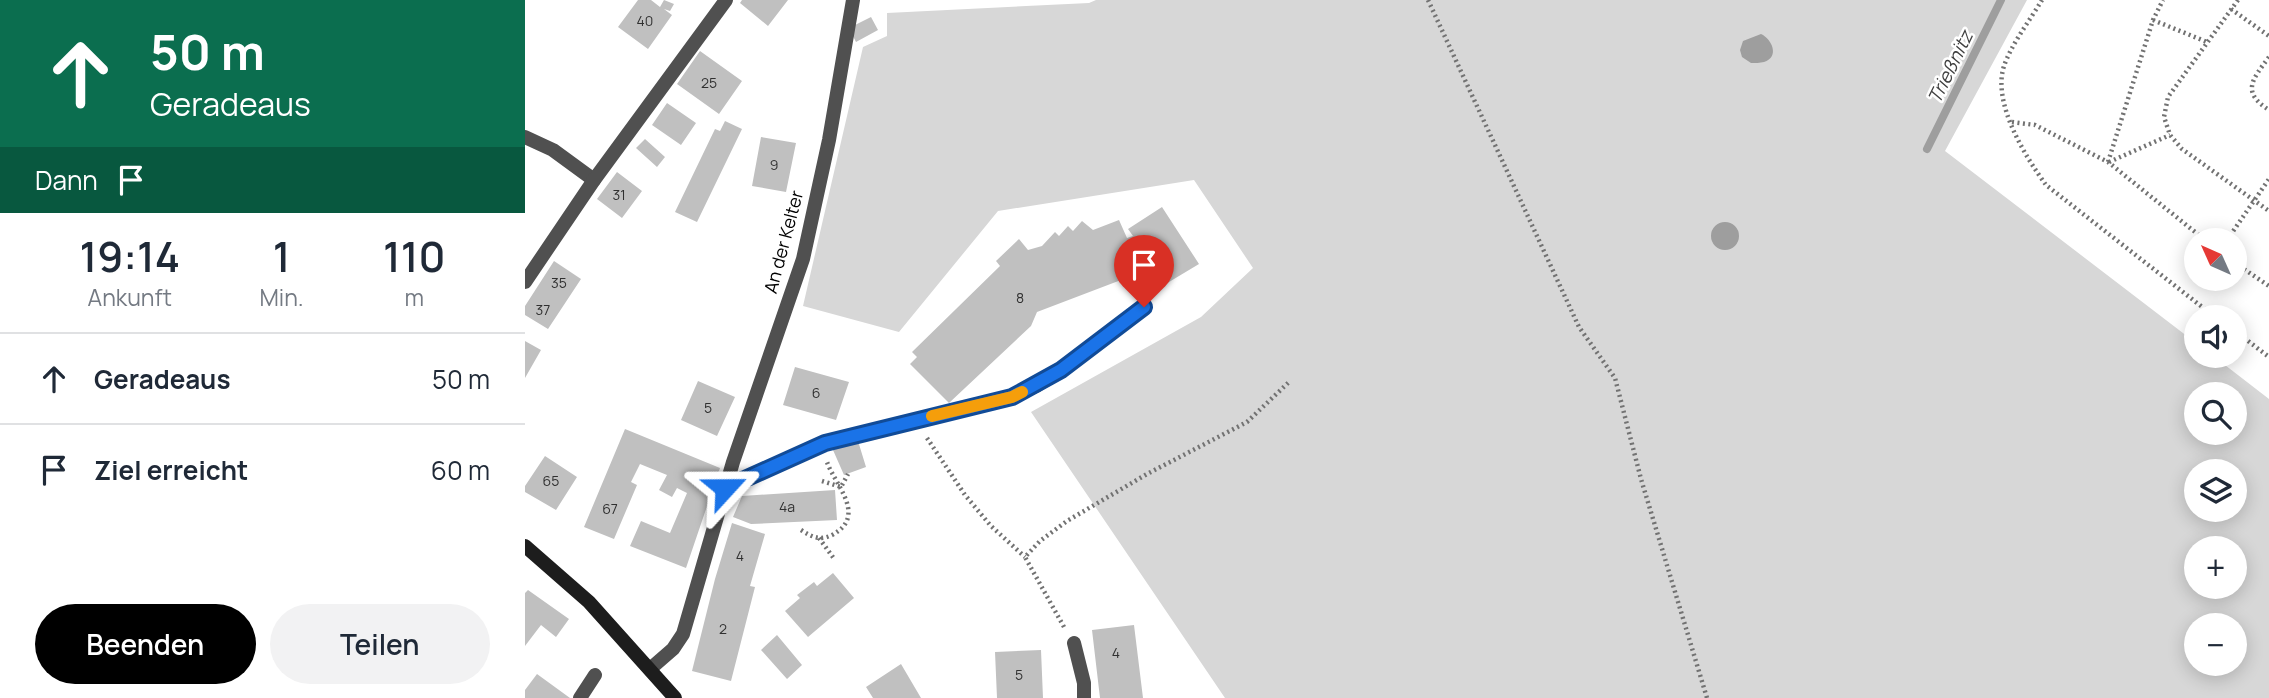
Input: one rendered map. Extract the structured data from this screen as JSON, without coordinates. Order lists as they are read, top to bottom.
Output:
{
  "streets": {
    "street": ["An der Kelter"]
  },
  "water": ["Trießnitz"],
  "house_numbers": [
    "40",
    "25",
    "9",
    "31",
    "35",
    "8",
    "37",
    "6",
    "5",
    "65",
    "4a",
    "67",
    "4",
    "2",
    "4",
    "5"
  ],
  "north": "top left",
  "page": {
    "turn": ["50 m", "Geradeaus"],
    "then": "Dann",
    "eta": [
      "19:14",
      "Ankunft",
      "1",
      "Min.",
      "110",
      "m"
    ],
    "map_buttons": ["+", "−"],
    "list": [
      {
        "name": "Geradeaus",
        "value": "50 m"
      },
      {
        "name": "Ziel erreicht",
        "value": "60 m"
      }
    ],
    "buttons": ["Beenden", "Teilen"]
  }
}
